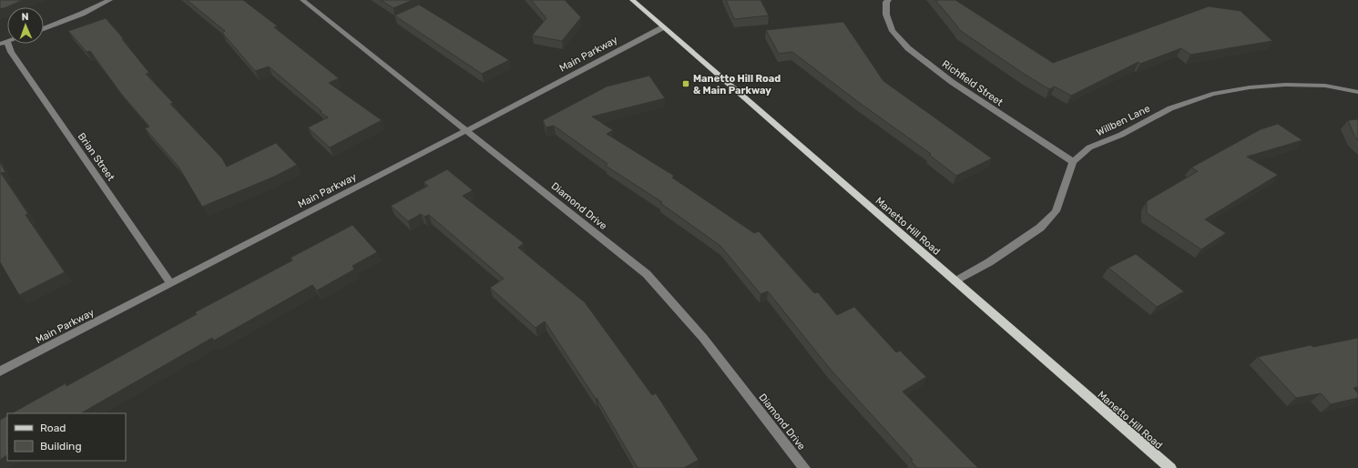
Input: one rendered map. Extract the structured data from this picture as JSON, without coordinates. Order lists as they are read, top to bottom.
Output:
{
  "streets": {
    "main road": ["Manetto Hill Road"],
    "street": [
      "Main Parkway",
      "Richfield Street",
      "Willben Lane",
      "Brian Street",
      "Diamond Drive"
    ]
  },
  "crossings": [
    ["Main Parkway", "Brian Street"],
    ["Main Parkway", "Diamond Drive"],
    ["Main Parkway", "Manetto Hill Road"],
    ["Richfield Street", "Willben Lane"],
    ["Willben Lane", "Manetto Hill Road"]
  ],
  "places": {
    "transit": ["Manetto Hill Road & Main Parkway"]
  },
  "legend": ["Road", "Building"],
  "north": "top"
}
